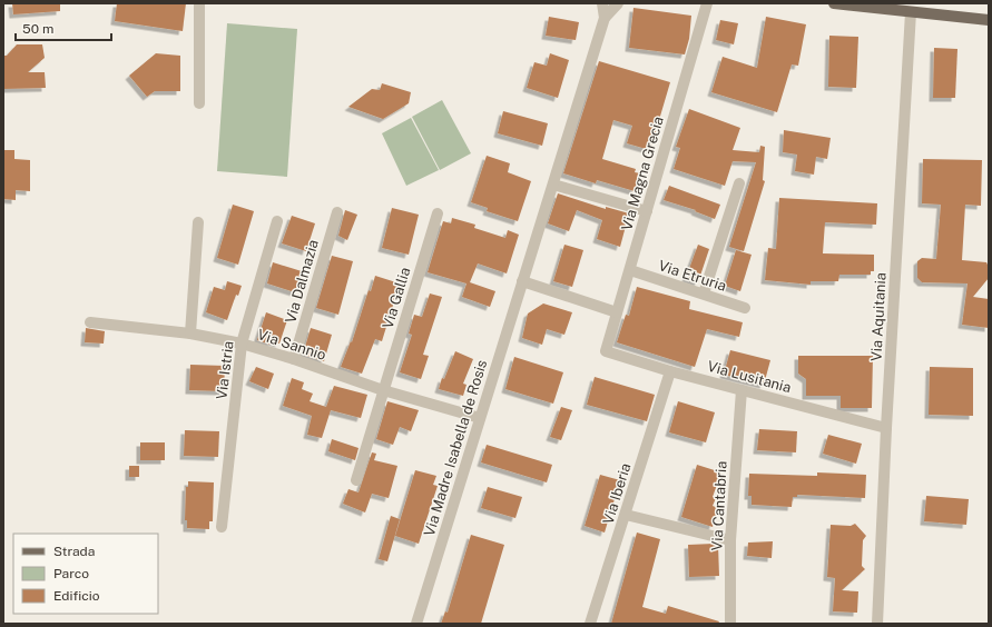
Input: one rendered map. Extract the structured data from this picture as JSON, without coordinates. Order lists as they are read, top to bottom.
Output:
{
  "streets": {
    "street": [
      "Via Magna Grecia",
      "Via Etruria",
      "Via Dalmazia",
      "Via Gallia",
      "Via Aquitania",
      "Via Sannio",
      "Via Istria",
      "Via Lusitania",
      "Via Madre Isabella de Rosis",
      "Via Iberia",
      "Via Cantabria"
    ]
  },
  "crossings": [
    ["Via Magna Grecia", "Via Etruria"],
    ["Via Magna Grecia", "Via Lusitania"],
    ["Via Dalmazia", "Via Sannio"],
    ["Via Gallia", "Via Sannio"],
    ["Via Aquitania", "Via Lusitania"],
    ["Via Sannio", "Via Istria"],
    ["Via Sannio", "Via Madre Isabella de Rosis"],
    ["Via Lusitania", "Via Iberia"],
    ["Via Lusitania", "Via Cantabria"]
  ],
  "legend": ["Strada", "Parco", "Edificio"],
  "scale_bar": "50 m"
}
